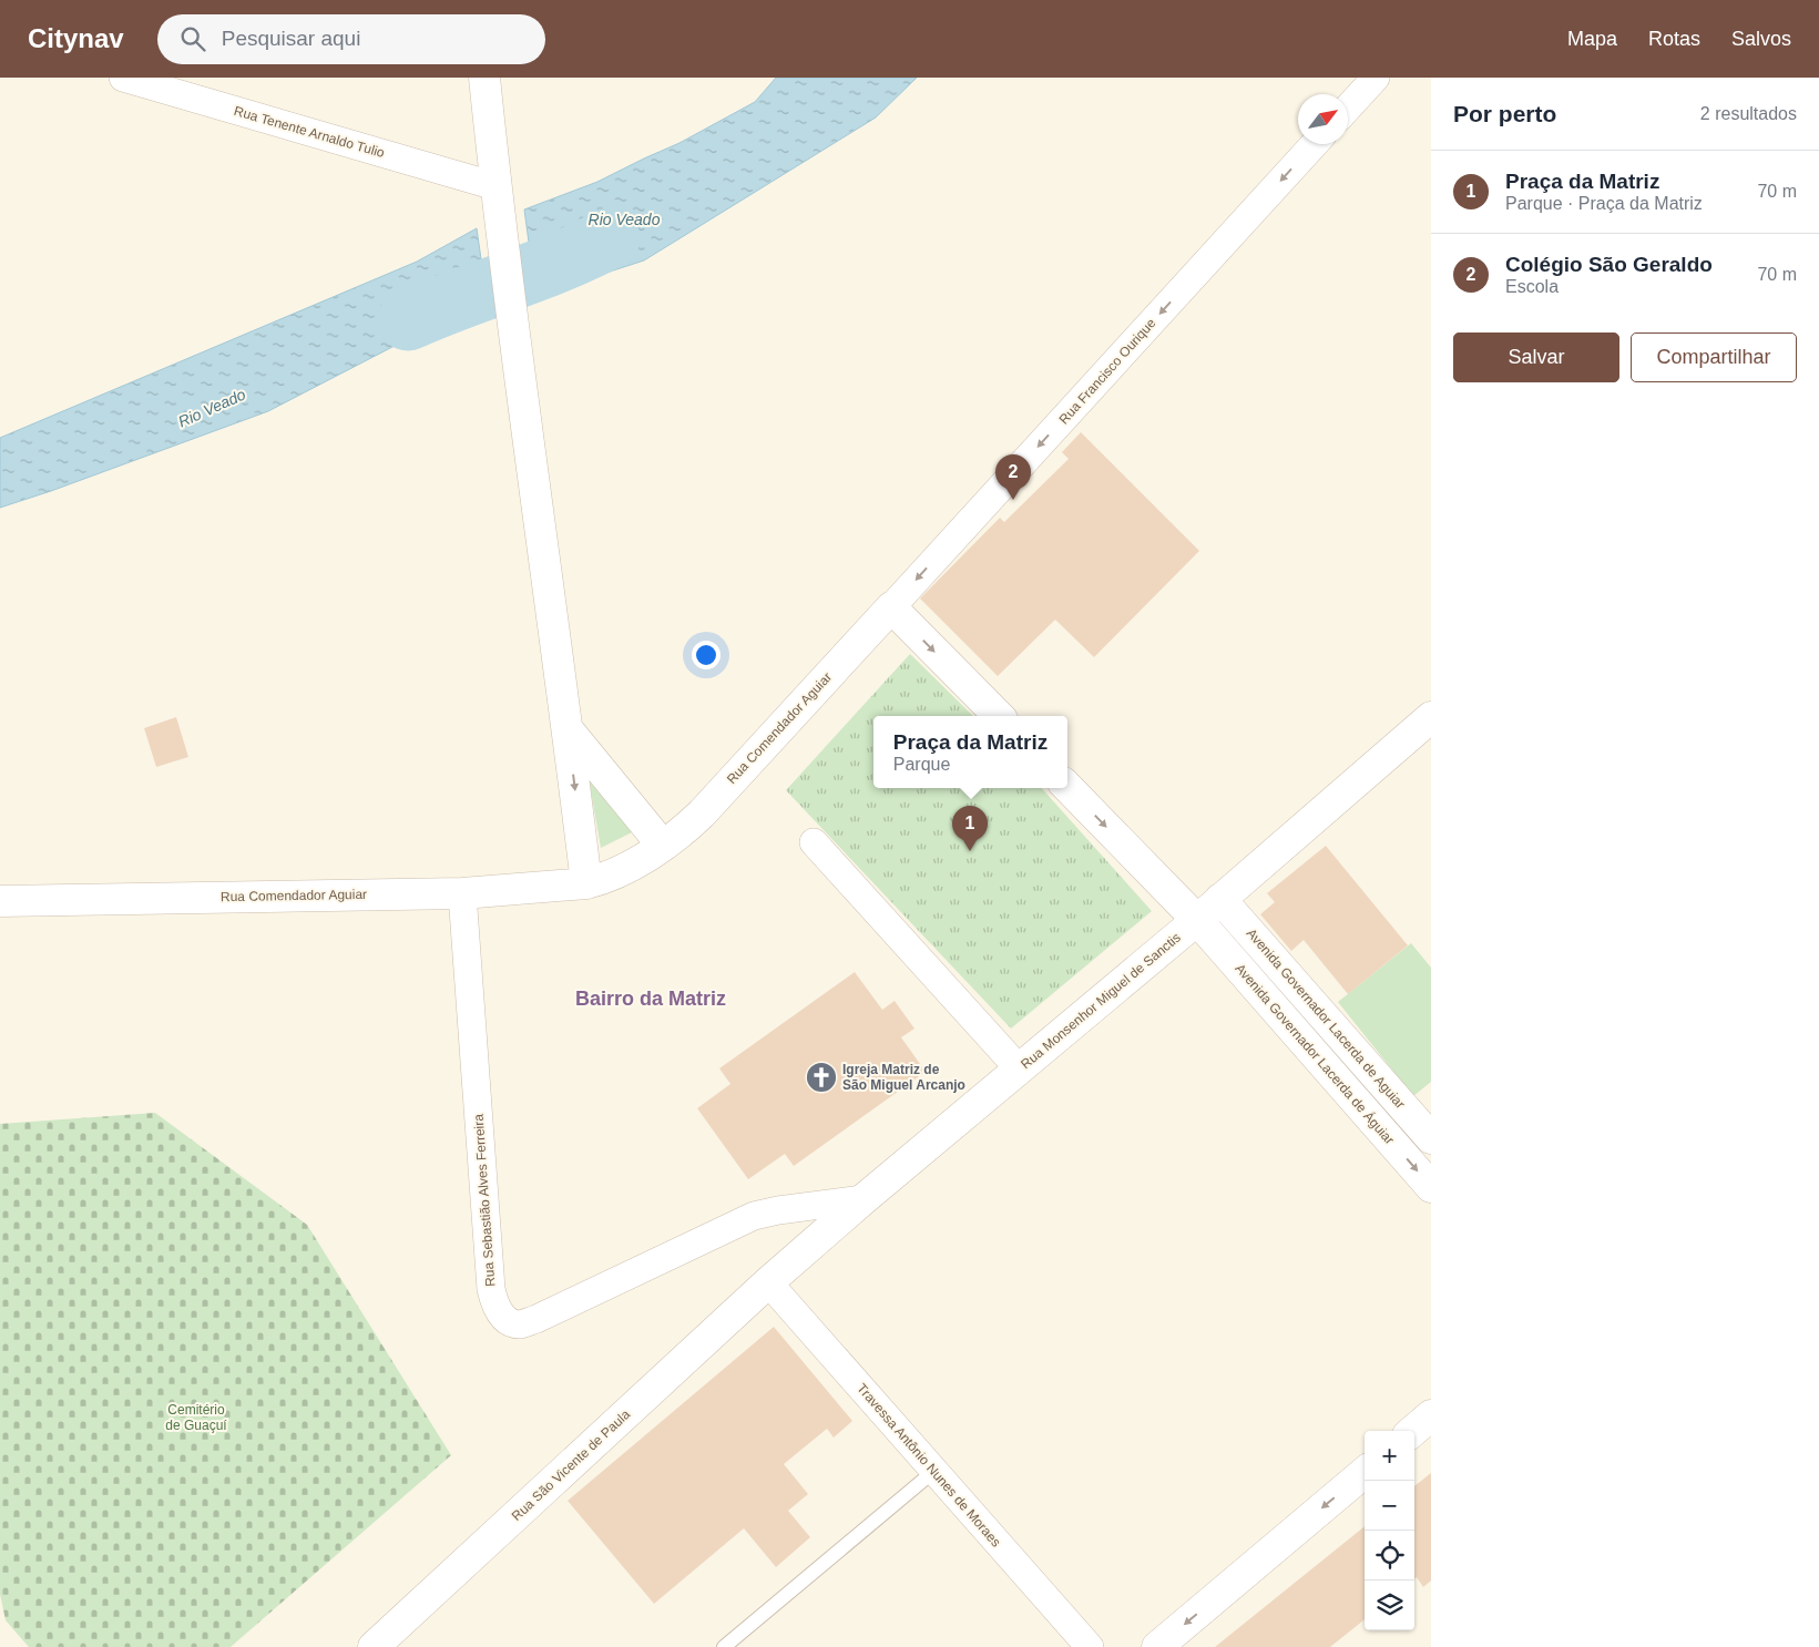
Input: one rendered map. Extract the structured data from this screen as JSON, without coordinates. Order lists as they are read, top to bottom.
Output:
{
  "streets": {
    "street": [
      "Rua Tenente Arnaldo Tulio",
      "Rua Francisco Ourique",
      "Rua Comendador Aguiar",
      "Rua Monsenhor Miguel de Sanctis",
      "Avenida Governador Lacerda de Aguiar",
      "Avenida Governador Lacerda de Águiar",
      "Rua Sebastião Alves Ferreira",
      "Rua São Vicente de Paula",
      "Travessa Antônio Nunes de Moraes"
    ]
  },
  "crossings": [
    ["Rua Francisco Ourique", "Rua Comendador Aguiar"],
    ["Rua Comendador Aguiar", "Rua Sebastião Alves Ferreira"],
    ["Rua Monsenhor Miguel de Sanctis", "Avenida Governador Lacerda de Aguiar"],
    ["Rua Monsenhor Miguel de Sanctis", "Avenida Governador Lacerda de Águiar"],
    ["Rua Monsenhor Miguel de Sanctis", "Rua Sebastião Alves Ferreira"],
    ["Rua Monsenhor Miguel de Sanctis", "Rua São Vicente de Paula"],
    ["Rua Monsenhor Miguel de Sanctis", "Travessa Antônio Nunes de Moraes"],
    ["Rua São Vicente de Paula", "Travessa Antônio Nunes de Moraes"]
  ],
  "one_way": ["Rua Francisco Ourique"],
  "districts": ["Bairro da Matriz"],
  "water": ["Rio Veado"],
  "parks": ["Cemitério de Guaçuí"],
  "places": {
    "church": ["Igreja Matriz de São Miguel Arcanjo"]
  },
  "north": "top right",
  "page": {
    "header": "Citynav",
    "search": "Pesquisar aqui",
    "nav": ["Mapa", "Rotas", "Salvos"],
    "heading": ["Por perto", "2 resultados"],
    "list": [
      {
        "mark": "1",
        "name": "Praça da Matriz",
        "note": "Parque · Praça da Matriz",
        "value": "70 m"
      },
      {
        "mark": "2",
        "name": "Colégio São Geraldo",
        "note": "Escola",
        "value": "70 m"
      }
    ],
    "buttons": ["Salvar", "Compartilhar"],
    "pins": ["2", "1"],
    "popup": ["Praça da Matriz", "Parque"],
    "map_buttons": ["+", "−"]
  }
}
